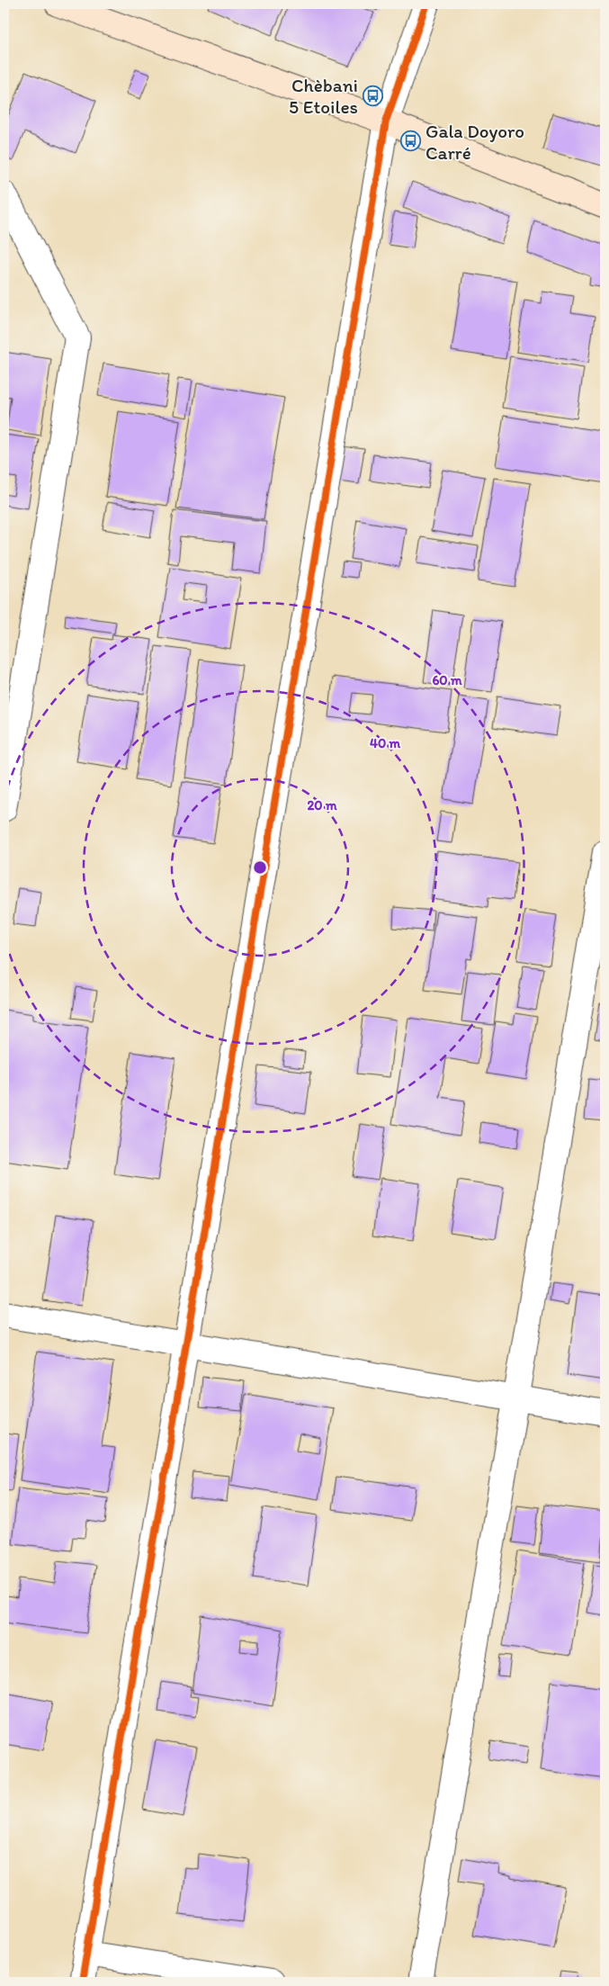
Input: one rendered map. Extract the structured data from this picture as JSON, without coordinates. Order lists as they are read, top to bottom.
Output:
{
  "places": {
    "bus stop": ["Chèbani 5 Etoiles", "Gala Doyoro Carré"]
  },
  "rings": ["60 m", "40 m", "20 m"]
}
